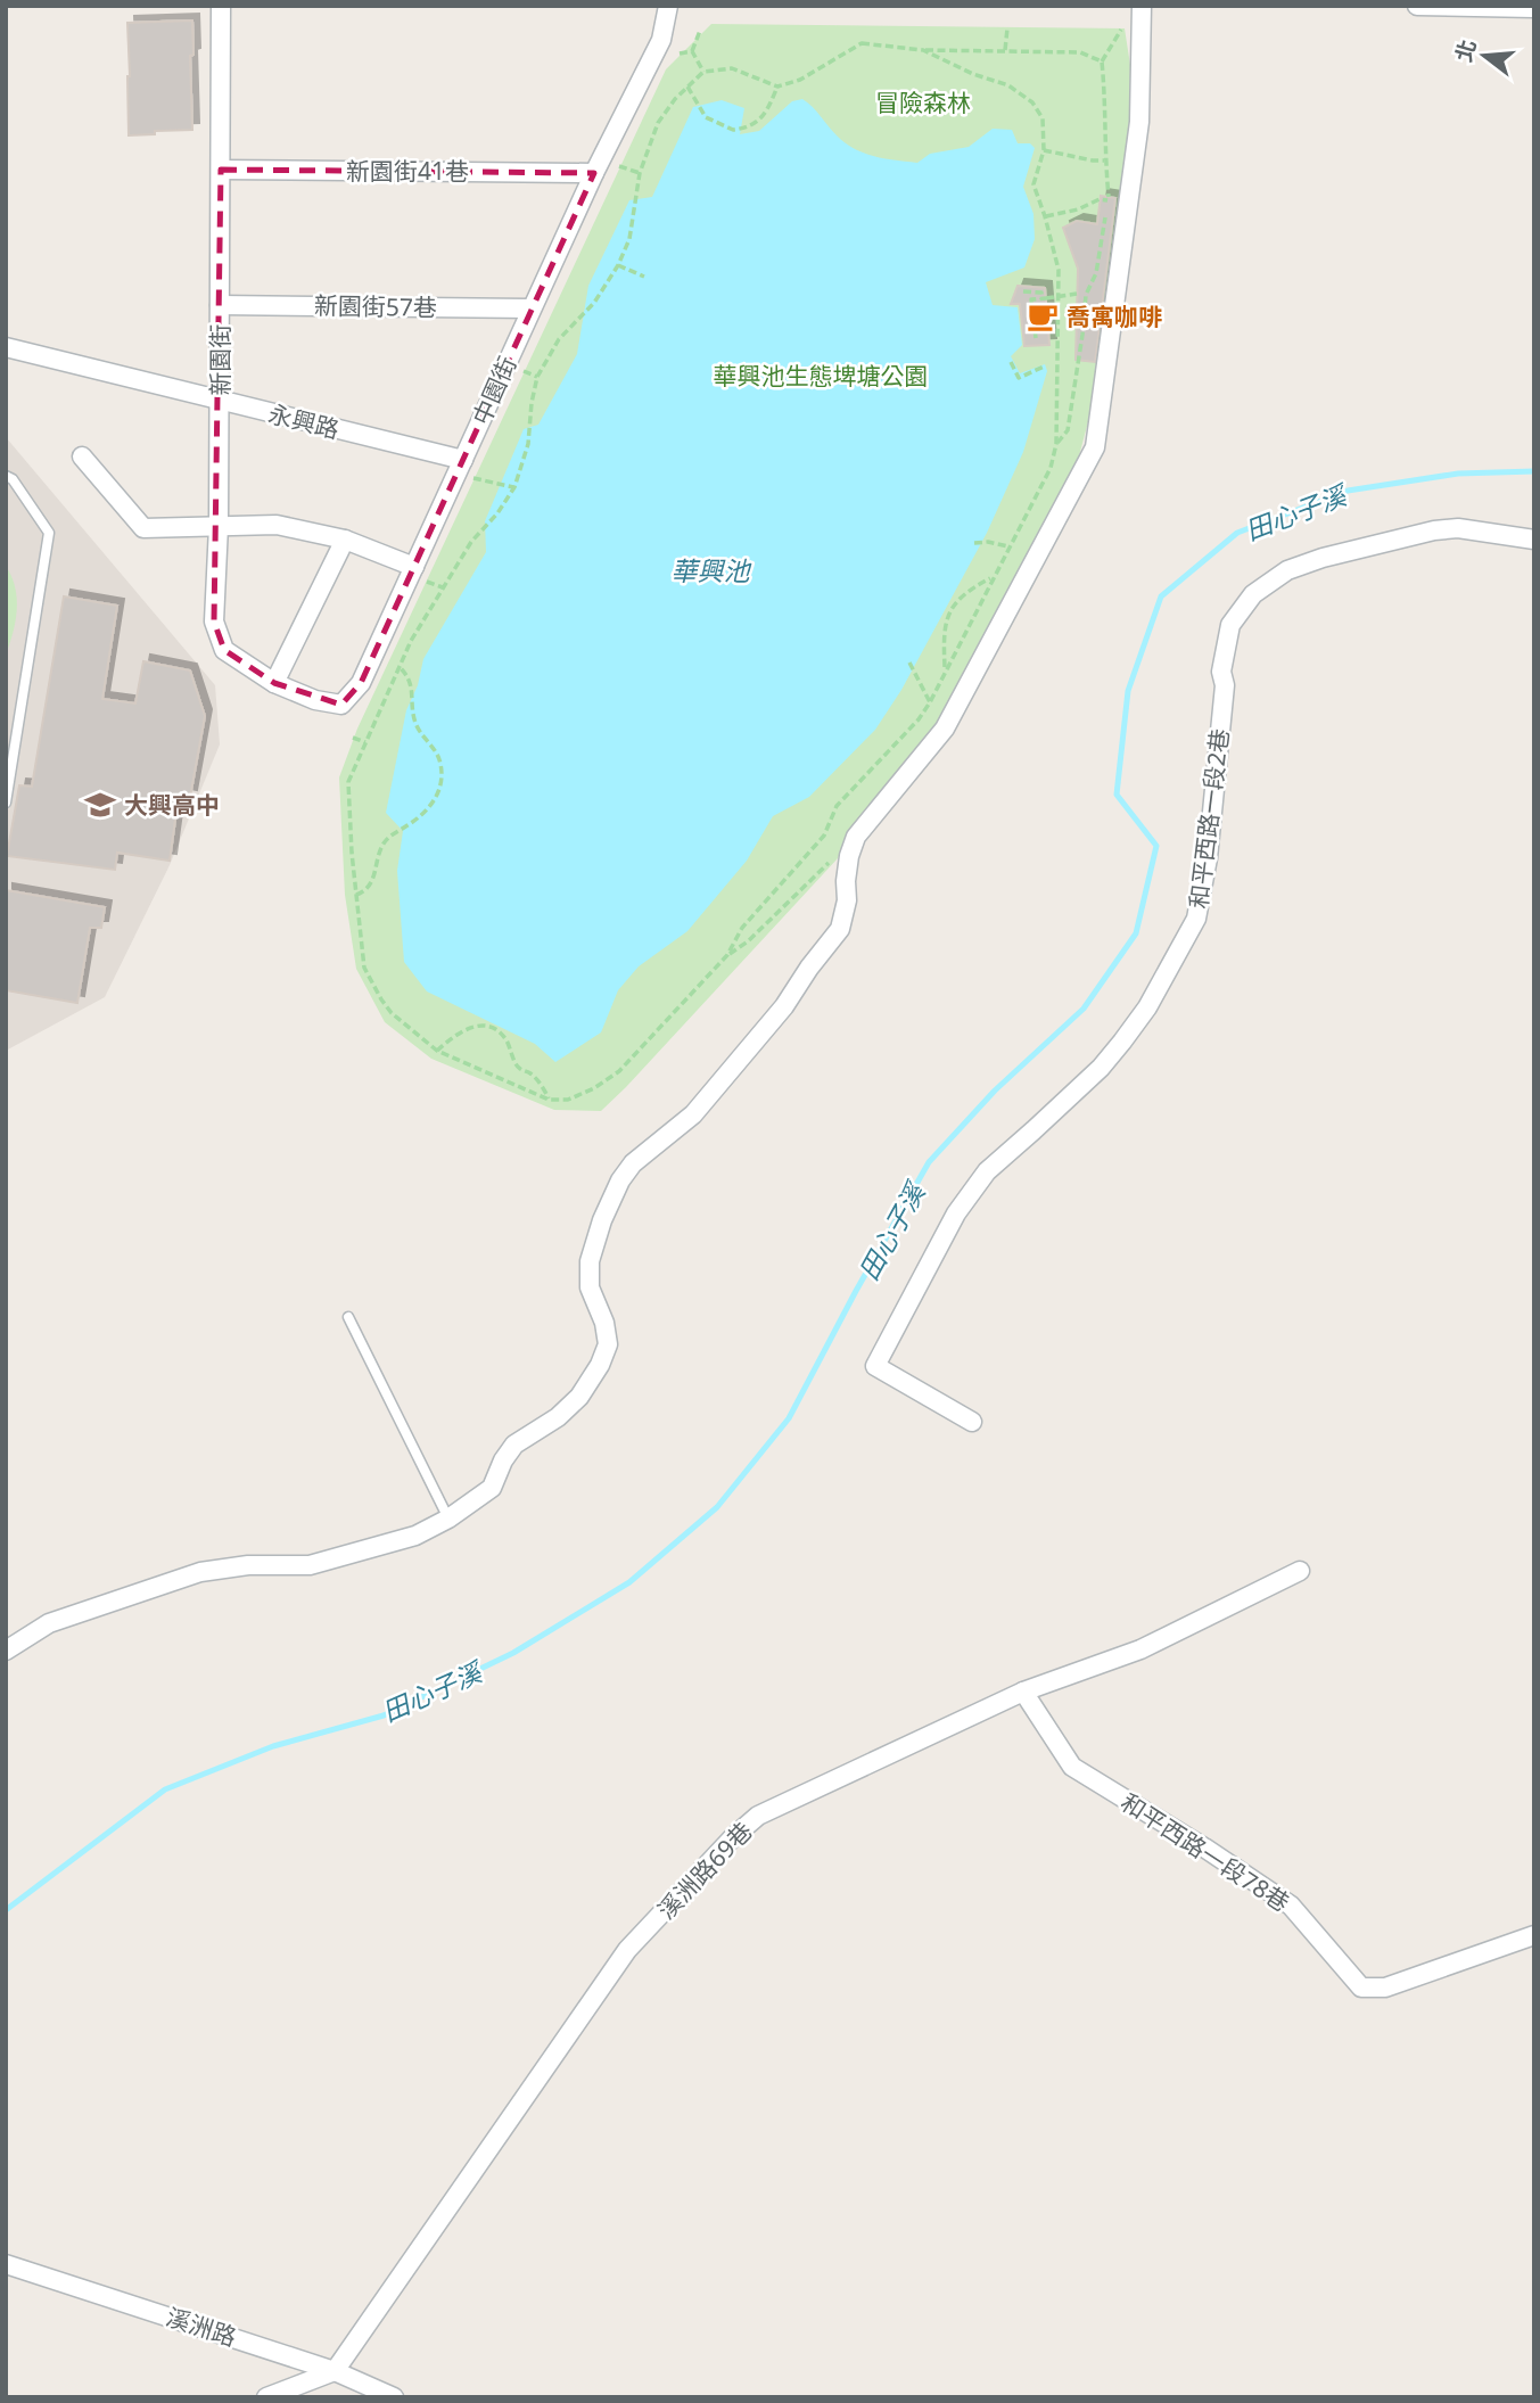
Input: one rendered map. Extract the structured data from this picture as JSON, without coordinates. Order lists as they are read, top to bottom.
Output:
{
  "streets": {
    "street": [
      "新園街41巷",
      "新園街57巷",
      "新園街",
      "中園街",
      "永興路",
      "和平西路一段2巷",
      "和平西路一段78巷",
      "溪洲路69巷",
      "溪洲路"
    ]
  },
  "crossings": [
    ["新園街41巷", "新園街"],
    ["新園街41巷", "中園街"],
    ["新園街57巷", "新園街"],
    ["新園街57巷", "中園街"],
    ["新園街", "中園街"],
    ["新園街", "永興路"],
    ["中園街", "永興路"],
    ["和平西路一段78巷", "溪洲路69巷"],
    ["溪洲路69巷", "溪洲路"]
  ],
  "water": ["田心子溪", "華興池"],
  "parks": ["冒險森林", "華興池生態埤塘公園"],
  "places": {
    "cafe": ["喬寓咖啡"],
    "school or university": ["大興高中"]
  },
  "north": "left"
}
